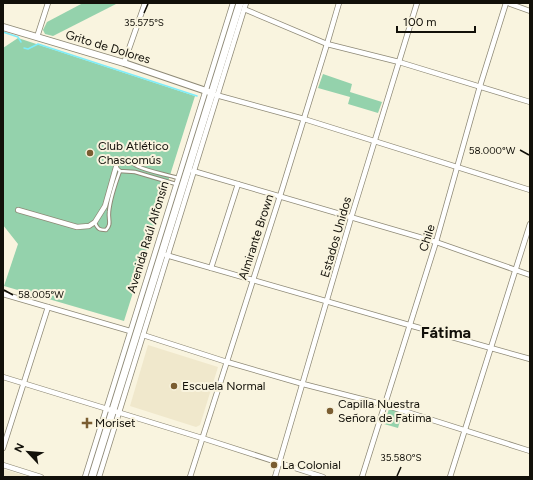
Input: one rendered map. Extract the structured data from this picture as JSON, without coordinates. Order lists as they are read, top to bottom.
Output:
{
  "streets": {
    "main road": ["Avenida Raúl Alfonsín"],
    "street": [
      "Grito de Dolores",
      "Almirante Brown",
      "Estados Unidos",
      "Chile"
    ]
  },
  "crossings": [
    ["Grito de Dolores", "Avenida Raúl Alfonsín"]
  ],
  "districts": ["Fátima"],
  "places": {
    "other": [
      "Club Atlético Chascomús",
      "Escuela Normal",
      "Capilla Nuestra Señora de Fatima",
      "La Colonial"
    ],
    "health": ["Moriset"]
  },
  "scale_bar": "100 m",
  "north": "top left",
  "coordinates": [
    "35.575°S",
    "58.000°W",
    "58.005°W",
    "35.580°S"
  ]
}
